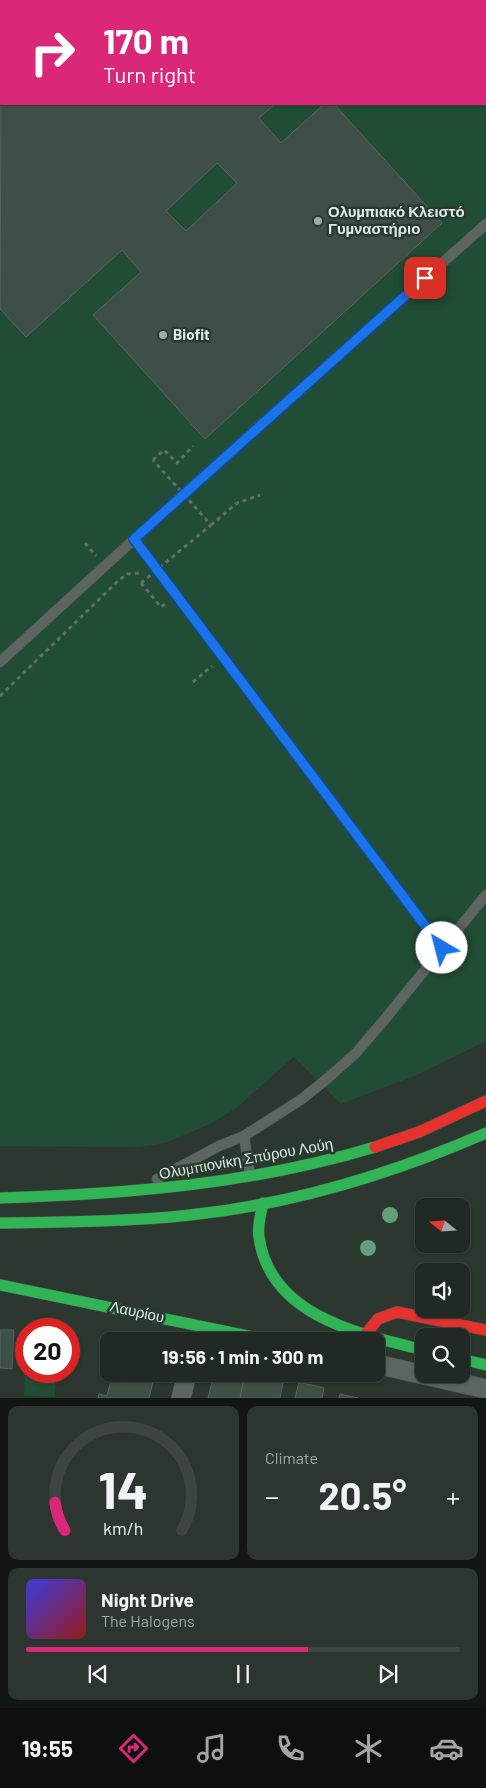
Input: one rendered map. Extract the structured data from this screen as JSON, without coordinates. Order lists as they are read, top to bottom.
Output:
{
  "streets": {
    "main road": ["Ολυμπιονίκη Σπύρου Λούη", "Λαυρίου"]
  },
  "places": ["Ολυμπιακό Κλειστό Γυμναστήριο", "Biofit"],
  "north": "left",
  "page": {
    "turn": ["170 m", "Turn right"],
    "limit": "20",
    "trip": "19:56 · 1 min · 300 m",
    "tile": "Climate",
    "heat": ["−", "20.5°", "+"],
    "song": ["Night Drive", "The Halogens"],
    "tabs": "19:55",
    "gauge": ["14", "km/h"]
  }
}
